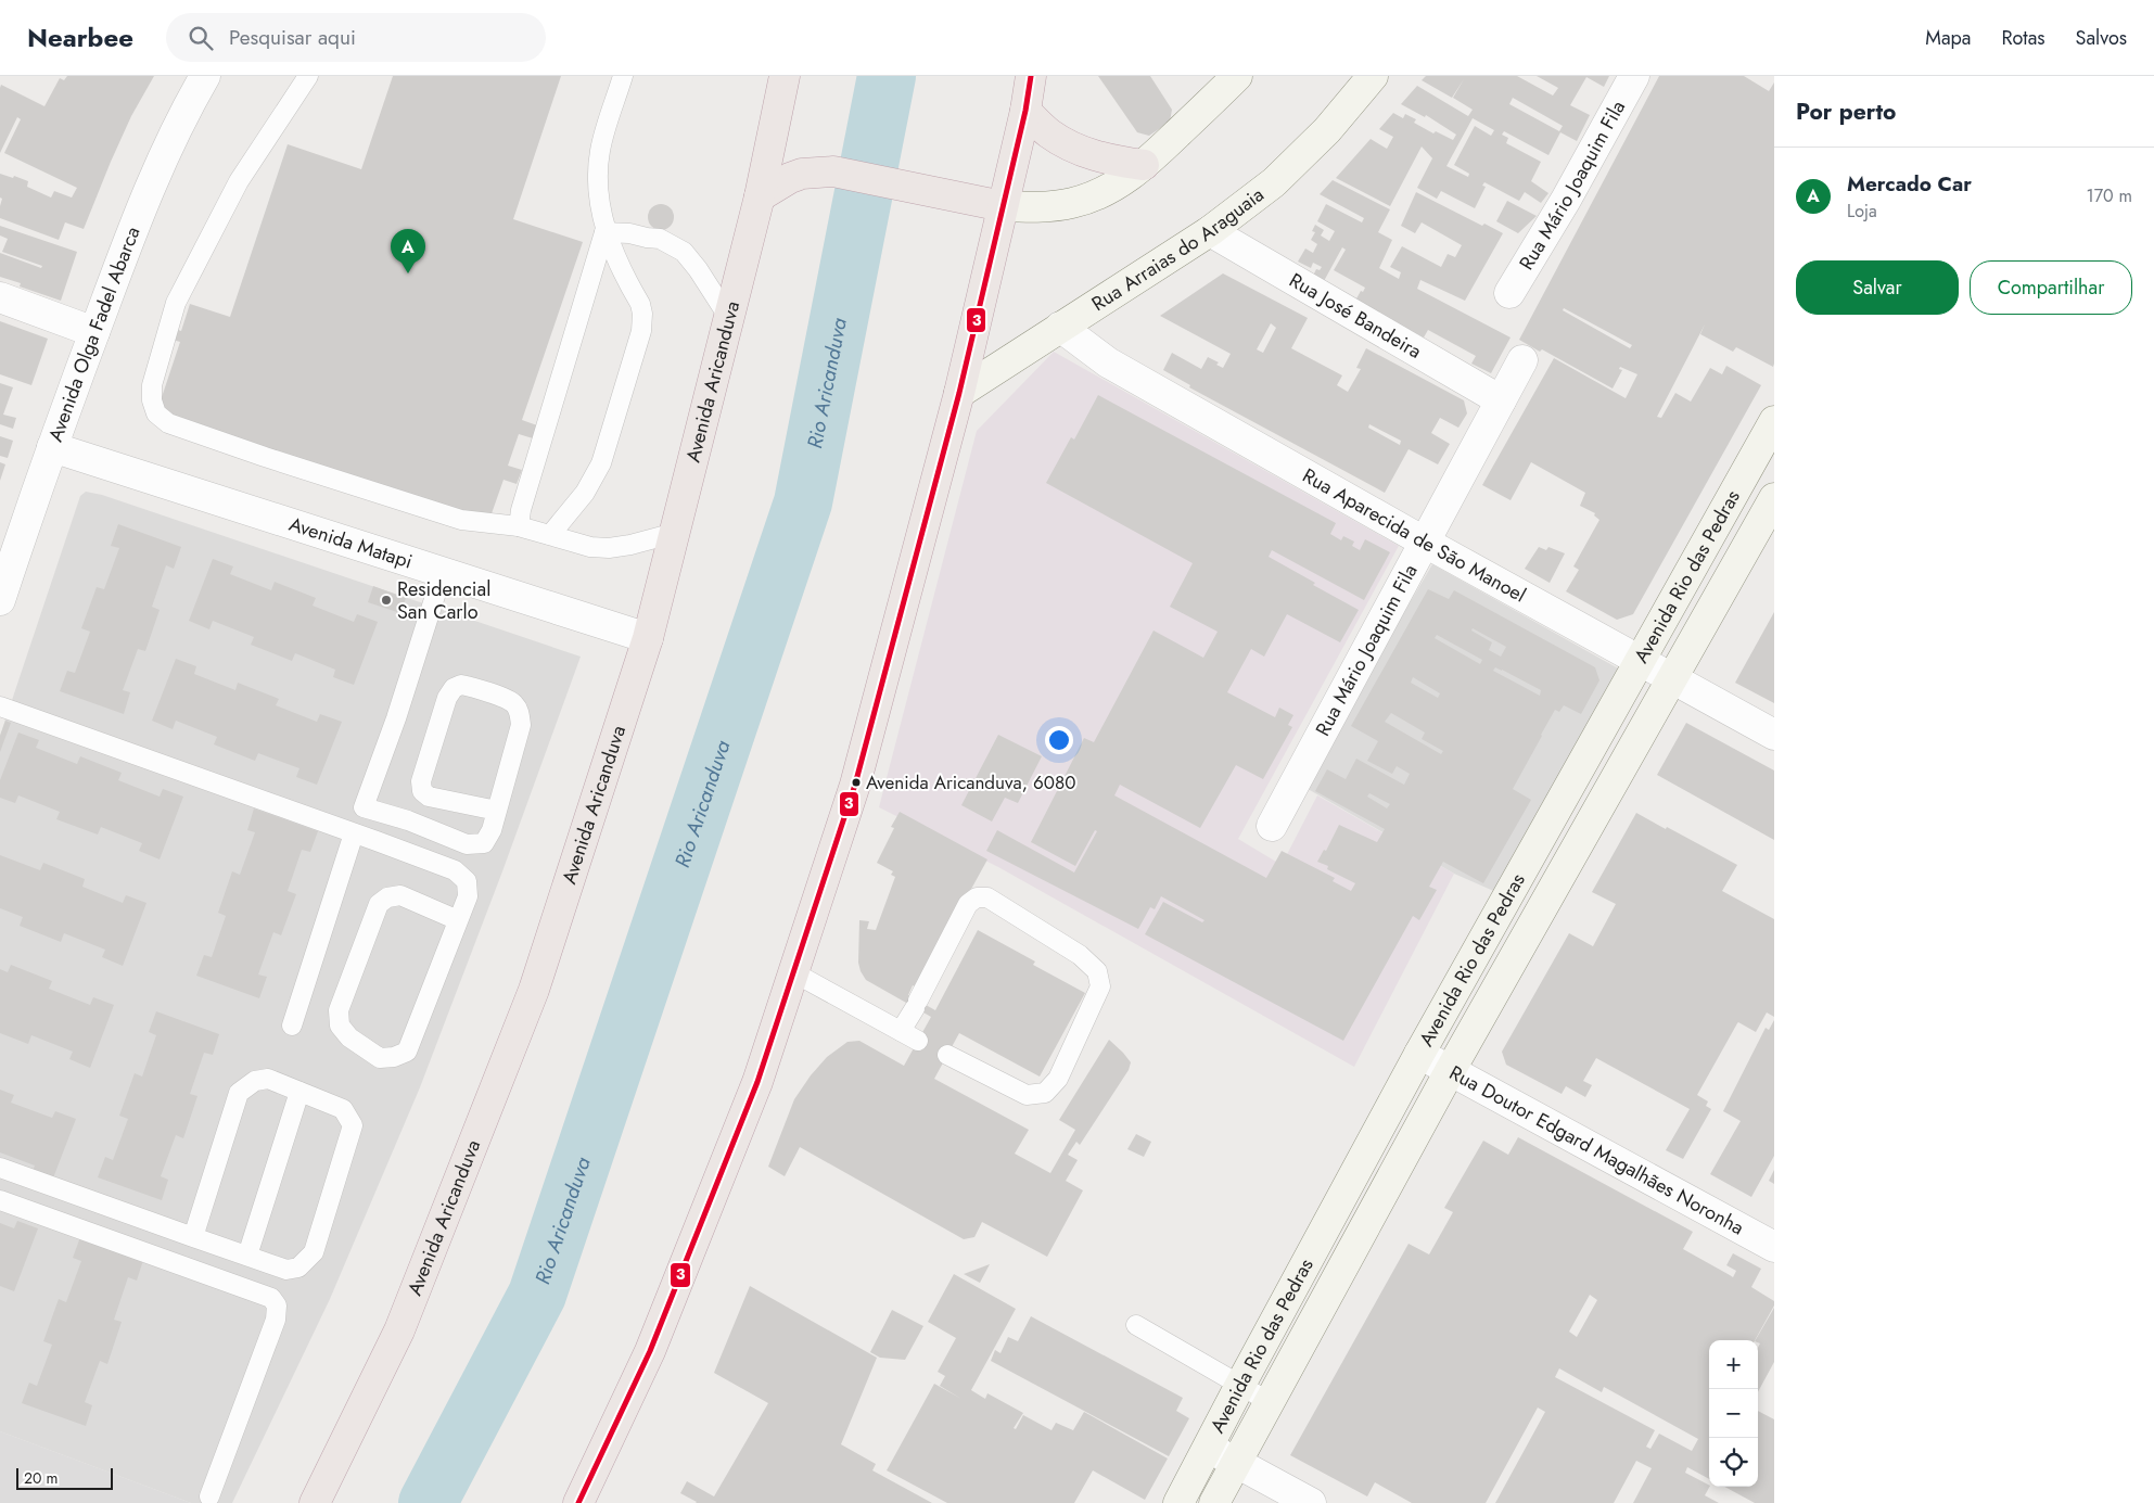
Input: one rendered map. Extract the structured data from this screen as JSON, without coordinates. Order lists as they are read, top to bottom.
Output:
{
  "streets": {
    "highway": ["Avenida Aricanduva"],
    "main road": ["Rua Arraias do Araguaia", "Avenida Rio das Pedras"],
    "street": [
      "Rua Mário Joaquim Fila",
      "Rua José Bandeira",
      "Avenida Olga Fadel Abarca",
      "Rua Aparecida de São Manoel",
      "Avenida Matapi",
      "Rua Doutor Edgard Magalhães Noronha"
    ]
  },
  "crossings": [
    ["Rua Mário Joaquim Fila", "Rua José Bandeira"],
    ["Rua Mário Joaquim Fila", "Rua Aparecida de São Manoel"],
    ["Rua Arraias do Araguaia", "Rua José Bandeira"],
    ["Rua Arraias do Araguaia", "Rua Aparecida de São Manoel"],
    ["Avenida Olga Fadel Abarca", "Avenida Matapi"],
    ["Avenida Aricanduva", "Avenida Matapi"],
    ["Rua Aparecida de São Manoel", "Avenida Rio das Pedras"],
    ["Avenida Rio das Pedras", "Rua Doutor Edgard Magalhães Noronha"]
  ],
  "water": ["Rio Aricanduva"],
  "places": ["Residencial San Carlo", "Avenida Aricanduva, 6080"],
  "lines": ["transit line 3"],
  "scale_bar": "20 m",
  "page": {
    "header": "Nearbee",
    "search": "Pesquisar aqui",
    "nav": ["Mapa", "Rotas", "Salvos"],
    "heading": "Por perto",
    "list": [
      {
        "mark": "A",
        "name": "Mercado Car",
        "note": "Loja",
        "value": "170 m"
      }
    ],
    "pins": "A",
    "buttons": ["Salvar", "Compartilhar"],
    "map_buttons": ["+", "−"],
    "scale": "20 m"
  }
}
